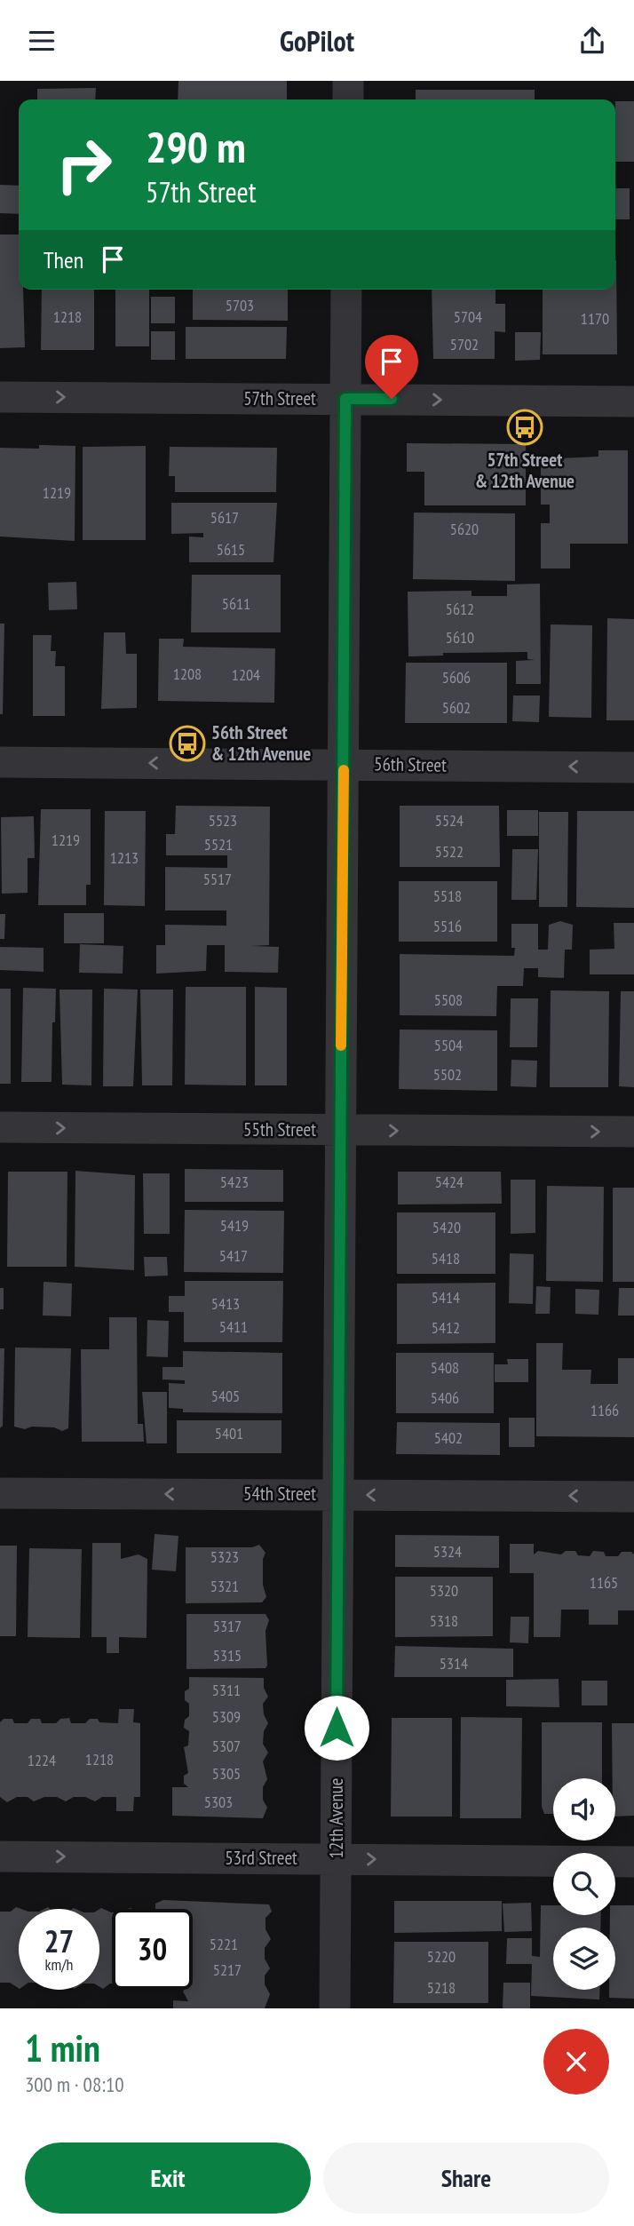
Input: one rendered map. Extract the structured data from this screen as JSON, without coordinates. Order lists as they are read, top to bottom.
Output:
{
  "streets": {
    "street": [
      "57th Street",
      "56th Street",
      "55th Street",
      "54th Street",
      "12th Avenue",
      "53rd Street"
    ]
  },
  "crossings": [
    ["57th Street", "12th Avenue"],
    ["56th Street", "12th Avenue"],
    ["55th Street", "12th Avenue"],
    ["54th Street", "12th Avenue"],
    ["12th Avenue", "53rd Street"]
  ],
  "one_way": [
    "57th Street",
    "56th Street",
    "55th Street",
    "54th Street",
    "53rd Street"
  ],
  "places": {
    "bus stop": ["57th Street & 12th Avenue", "56th Street & 12th Avenue"]
  },
  "house_numbers": [
    "5703",
    "1218",
    "5704",
    "1170",
    "5702",
    "1219",
    "5617",
    "5620",
    "5615",
    "5611",
    "5612",
    "5610",
    "1208",
    "1204",
    "5606",
    "5602",
    "5523",
    "5524",
    "1219",
    "5521",
    "5522",
    "1213",
    "5517",
    "5518",
    "5516",
    "5508",
    "5504",
    "5502",
    "5423",
    "5424",
    "5419",
    "5420",
    "5417",
    "5418",
    "5414",
    "5413",
    "5411",
    "5412",
    "5408",
    "5405",
    "5406",
    "1166",
    "5401",
    "5402",
    "5324",
    "5323",
    "1165",
    "5321",
    "5320",
    "5318",
    "5317",
    "5315",
    "5314",
    "5311",
    "5309",
    "5307",
    "1218",
    "1224",
    "5305",
    "5303",
    "5221",
    "5220",
    "5217",
    "5218"
  ],
  "page": {
    "header": "GoPilot",
    "turn": ["290 m", "57th Street"],
    "then": "Then",
    "speed": "27 km/h",
    "limit": "30",
    "heading": ["1 min", "300 m · 08:10"],
    "buttons": ["Exit", "Share"]
  }
}
